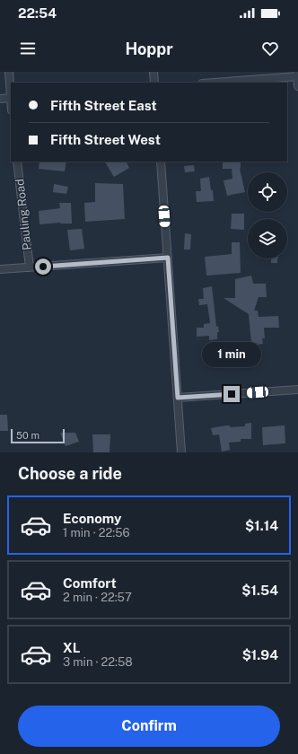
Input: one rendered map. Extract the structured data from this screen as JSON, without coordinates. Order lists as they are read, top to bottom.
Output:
{
  "streets": {
    "street": ["Pauling Road"]
  },
  "scale_bar": "50 m",
  "page": {
    "status": "22:54",
    "header": "Hoppr",
    "banner": ["Fifth Street East", "Fifth Street West"],
    "bubble": "1 min",
    "scale": "50 m",
    "heading": "Choose a ride",
    "list": [
      {
        "name": "Economy",
        "note": "1 min · 22:56",
        "value": "$1.14"
      },
      {
        "name": "Comfort",
        "note": "2 min · 22:57",
        "value": "$1.54"
      },
      {
        "name": "XL",
        "note": "3 min · 22:58",
        "value": "$1.94"
      }
    ],
    "buttons": "Confirm"
  }
}
